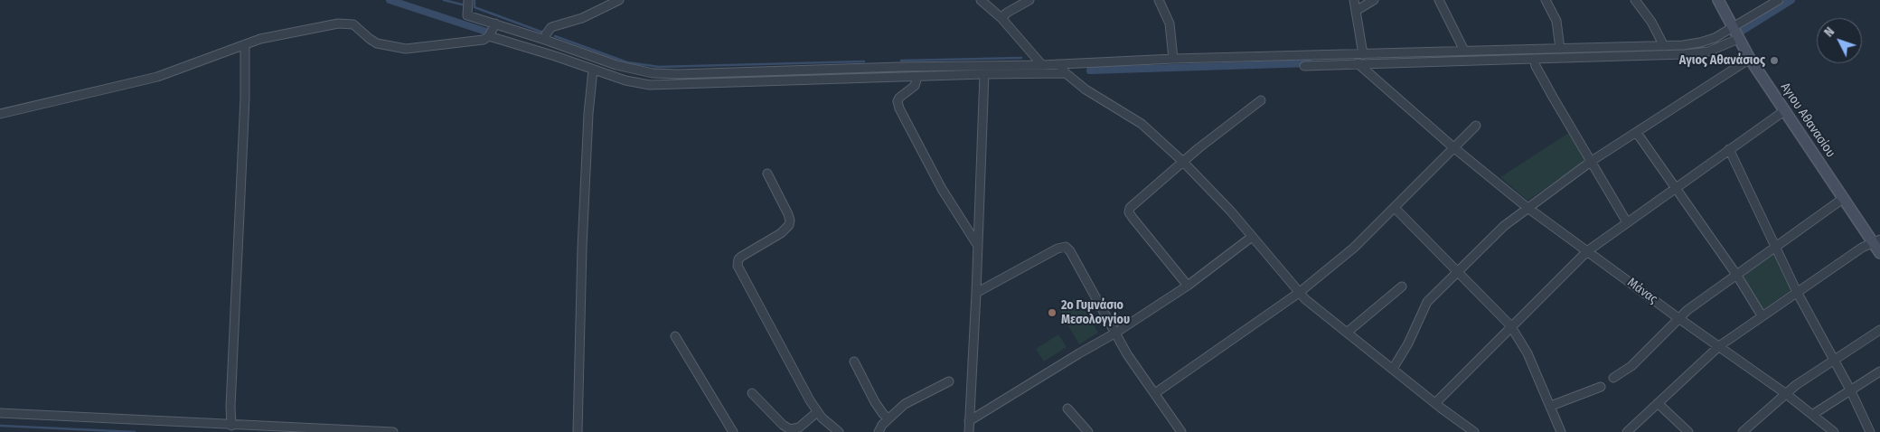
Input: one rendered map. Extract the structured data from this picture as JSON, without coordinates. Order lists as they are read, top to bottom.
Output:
{
  "streets": {
    "main road": ["Αγιου Αθανασίου"],
    "street": ["Μάνας"]
  },
  "places": ["Αγιος Αθανάσιος", "2ο Γυμνάσιο Μεσολογγίου"],
  "north": "top left"
}
